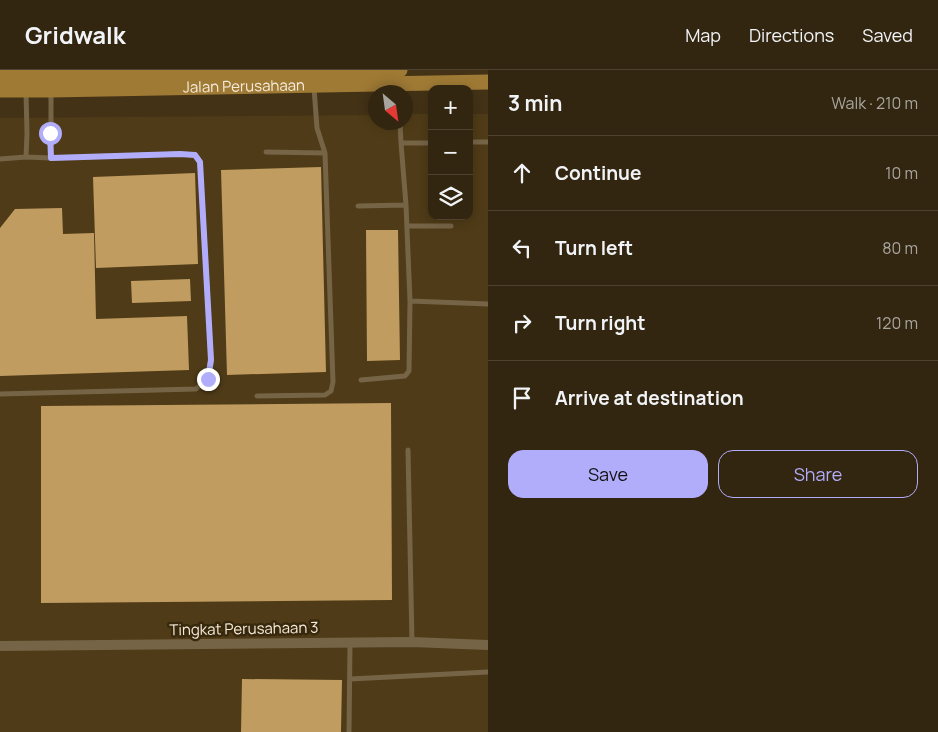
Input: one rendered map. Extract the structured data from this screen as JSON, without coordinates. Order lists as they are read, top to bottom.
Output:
{
  "streets": {
    "main road": ["Jalan Perusahaan"],
    "street": ["Tingkat Perusahaan 3"]
  },
  "north": "bottom right",
  "page": {
    "header": "Gridwalk",
    "nav": ["Map", "Directions", "Saved"],
    "heading": ["3 min", "Walk · 210 m"],
    "map_buttons": ["+", "−"],
    "list": [
      ["Continue", "10 m"],
      ["Turn left", "80 m"],
      ["Turn right", "120 m"],
      "Arrive at destination"
    ],
    "buttons": ["Save", "Share"]
  }
}
